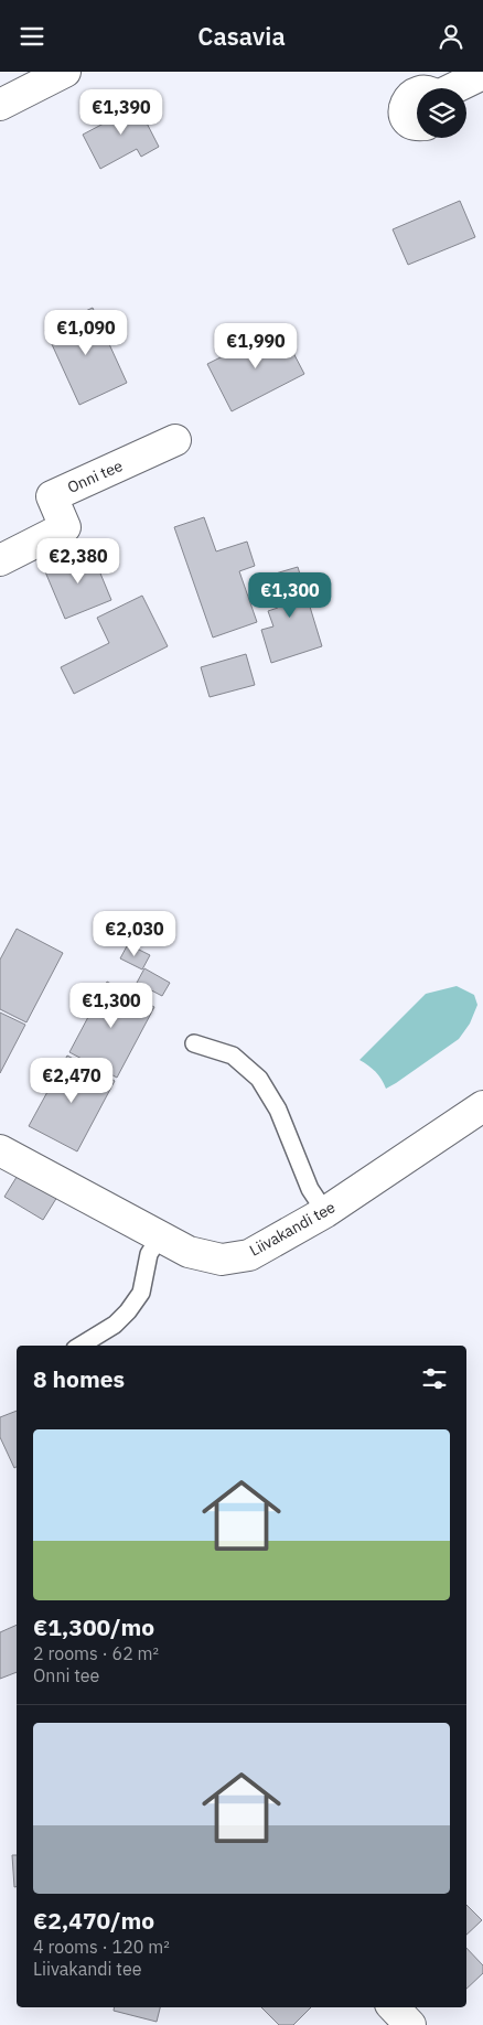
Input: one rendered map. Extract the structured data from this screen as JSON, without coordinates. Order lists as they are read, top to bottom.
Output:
{
  "streets": {
    "street": ["Onni tee", "Liivakandi tee"]
  },
  "page": {
    "header": "Casavia",
    "price": [
      "€1,390",
      "€1,090",
      "€1,990",
      "€2,380",
      "€1,300",
      "€2,030",
      "€1,300",
      "€2,470"
    ],
    "heading": "8 homes",
    "list": [
      {
        "name": "€1,300/mo",
        "note": "2 rooms · 62 m² · Onni tee"
      },
      {
        "name": "€2,470/mo",
        "note": "4 rooms · 120 m² · Liivakandi tee"
      }
    ]
  }
}
